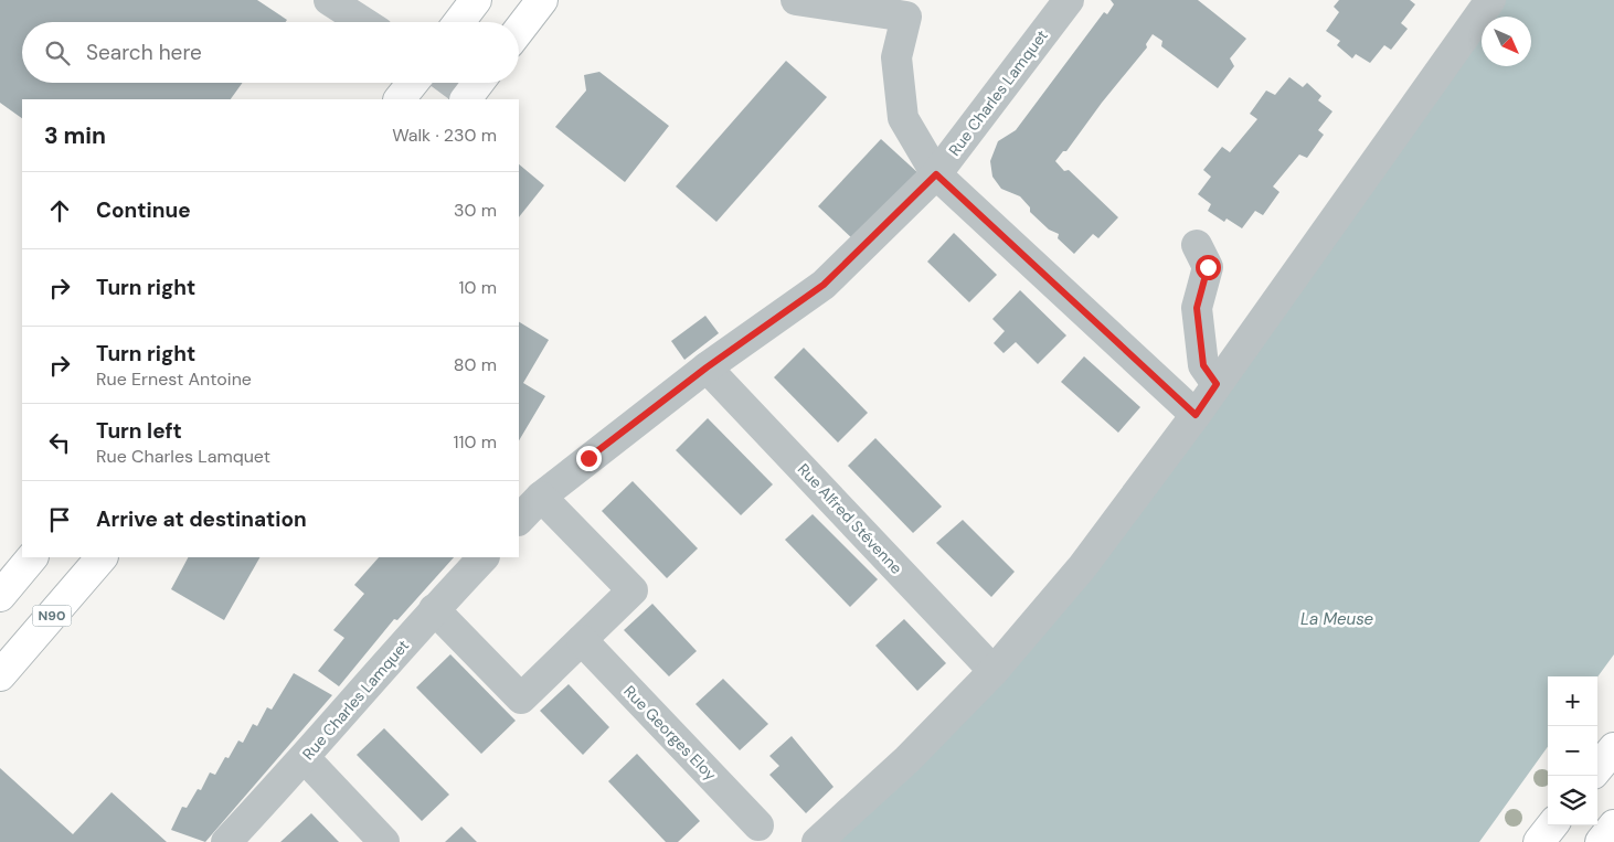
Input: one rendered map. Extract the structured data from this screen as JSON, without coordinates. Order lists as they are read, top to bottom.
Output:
{
  "streets": {
    "main road": ["N90"],
    "street": ["Rue Charles Lamquet", "Rue Alfred Stévenne", "Rue Georges Eloy"]
  },
  "crossings": [
    ["Rue Charles Lamquet", "Rue Alfred Stévenne"]
  ],
  "water": ["La Meuse"],
  "north": "bottom right",
  "page": {
    "search": "Search here",
    "heading": ["3 min", "Walk · 230 m"],
    "list": [
      ["Continue", "30 m"],
      ["Turn right", "10 m"],
      ["Turn right", "Rue Ernest Antoine", "80 m"],
      ["Turn left", "Rue Charles Lamquet", "110 m"],
      "Arrive at destination"
    ],
    "map_buttons": ["+", "−"]
  }
}
